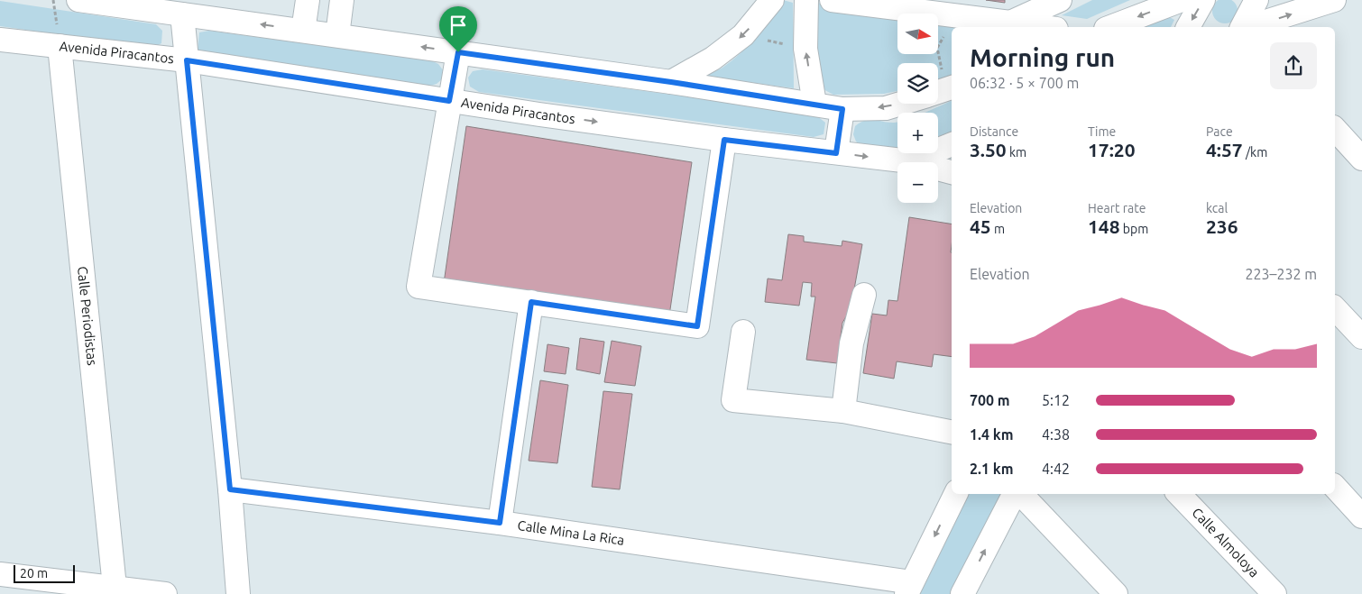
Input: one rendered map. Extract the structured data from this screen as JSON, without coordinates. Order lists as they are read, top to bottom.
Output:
{
  "streets": {
    "street": [
      "Avenida Piracantos",
      "Calle Periodistas",
      "Calle Mina La Rica",
      "Calle Almoloya"
    ]
  },
  "crossings": [
    ["Avenida Piracantos", "Calle Periodistas"]
  ],
  "scale_bar": "20 m",
  "north": "right",
  "page": {
    "map_buttons": ["+", "−"],
    "heading": ["Morning run", "06:32 · 5 × 700 m"],
    "stats": [
      ["Distance", "3.50 km"],
      ["Time", "17:20"],
      ["Pace", "4:57 /km"],
      ["Elevation", "45 m"],
      ["Heart rate", "148 bpm"],
      ["kcal", "236"]
    ],
    "chart": ["Elevation", "223–232 m"],
    "list": [
      {
        "name": "700 m",
        "note": "5:12"
      },
      {
        "name": "1.4 km",
        "note": "4:38"
      },
      {
        "name": "2.1 km",
        "note": "4:42"
      }
    ],
    "scale": "20 m"
  }
}
